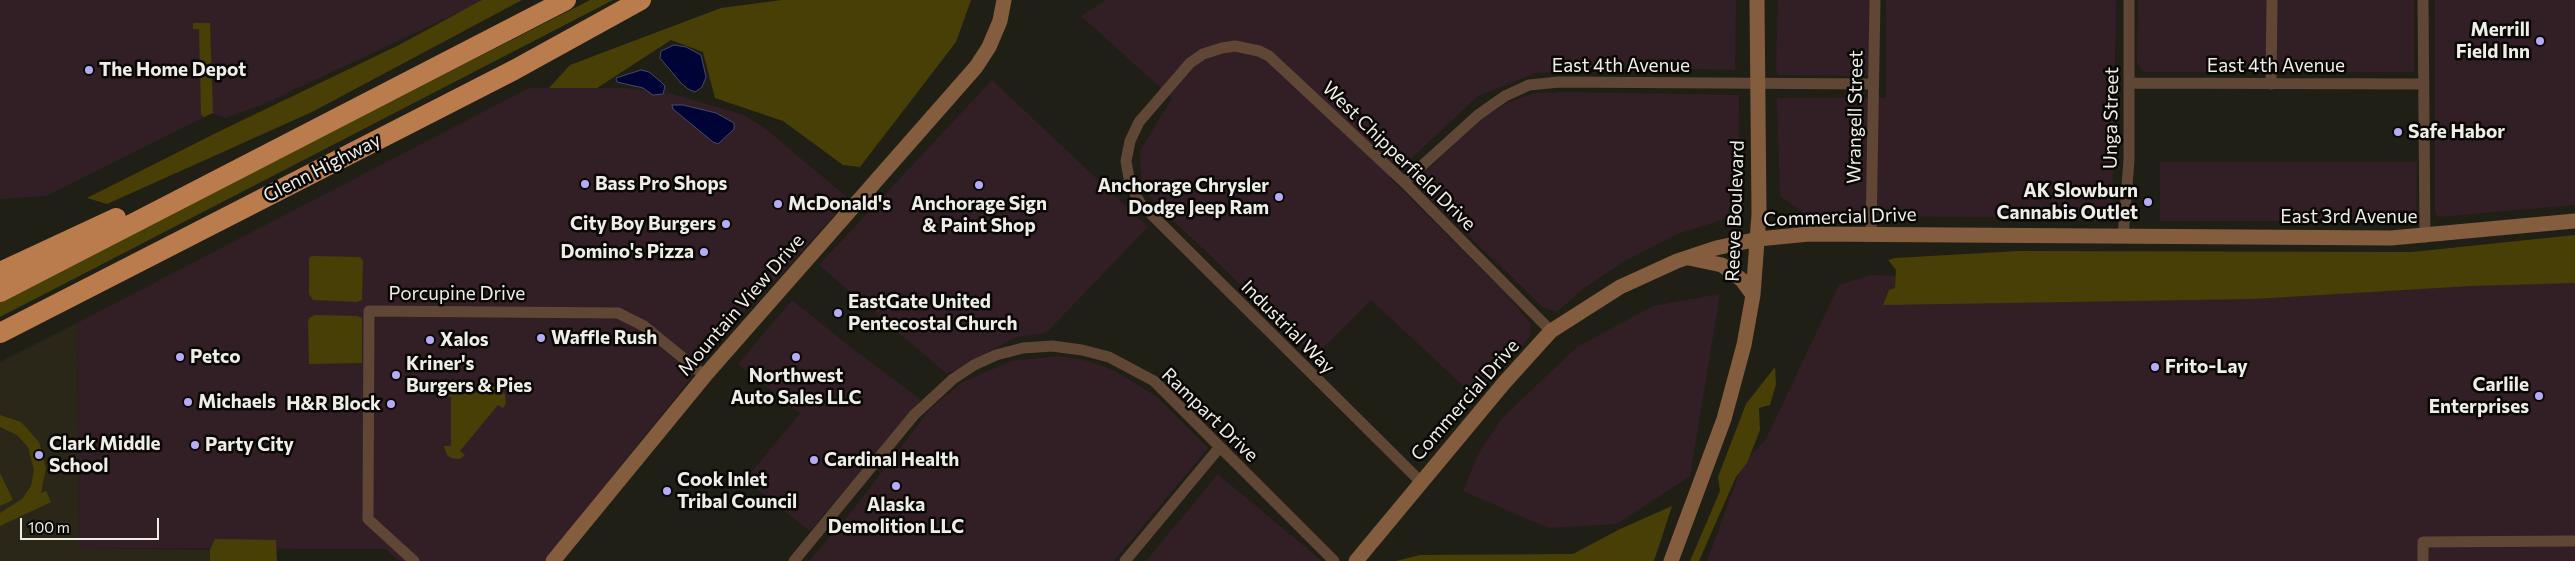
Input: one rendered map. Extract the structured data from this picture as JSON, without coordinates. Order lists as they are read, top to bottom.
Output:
{
  "streets": {
    "highway": ["Glenn Highway"],
    "main road": [
      "Reeve Boulevard",
      "Commercial Drive",
      "East 3rd Avenue",
      "Mountain View Drive"
    ],
    "street": [
      "East 4th Avenue",
      "Wrangell Street",
      "Unga Street",
      "West Chipperfield Drive",
      "Porcupine Drive",
      "Industrial Way",
      "Rampart Drive"
    ]
  },
  "crossings": [
    ["East 4th Avenue", "Wrangell Street"],
    ["East 4th Avenue", "Unga Street"],
    ["East 4th Avenue", "West Chipperfield Drive"],
    ["East 4th Avenue", "Reeve Boulevard"],
    ["Wrangell Street", "Commercial Drive"],
    ["Unga Street", "Commercial Drive"],
    ["Unga Street", "East 3rd Avenue"],
    ["West Chipperfield Drive", "Commercial Drive"],
    ["West Chipperfield Drive", "Industrial Way"],
    ["Reeve Boulevard", "Commercial Drive"],
    ["Commercial Drive", "East 3rd Avenue"],
    ["Commercial Drive", "Industrial Way"],
    ["Porcupine Drive", "Mountain View Drive"]
  ],
  "places": [
    "Merrill Field Inn",
    "The Home Depot",
    "Safe Habor",
    "Bass Pro Shops",
    "Anchorage Sign & Paint Shop",
    "Anchorage Chrysler Dodge Jeep Ram",
    "AK Slowburn Cannabis Outlet",
    "McDonald's",
    "City Boy Burgers",
    "Domino's Pizza",
    "EastGate United Pentecostal Church",
    "Waffle Rush",
    "Xalos",
    "Petco",
    "Northwest Auto Sales LLC",
    "Frito-Lay",
    "Kriner's Burgers & Pies",
    "Carlile Enterprises",
    "Michaels",
    "H&R Block",
    "Party City",
    "Clark Middle School",
    "Cardinal Health",
    "Alaska Demolition LLC",
    "Cook Inlet Tribal Council"
  ],
  "scale_bar": "100 m"
}
